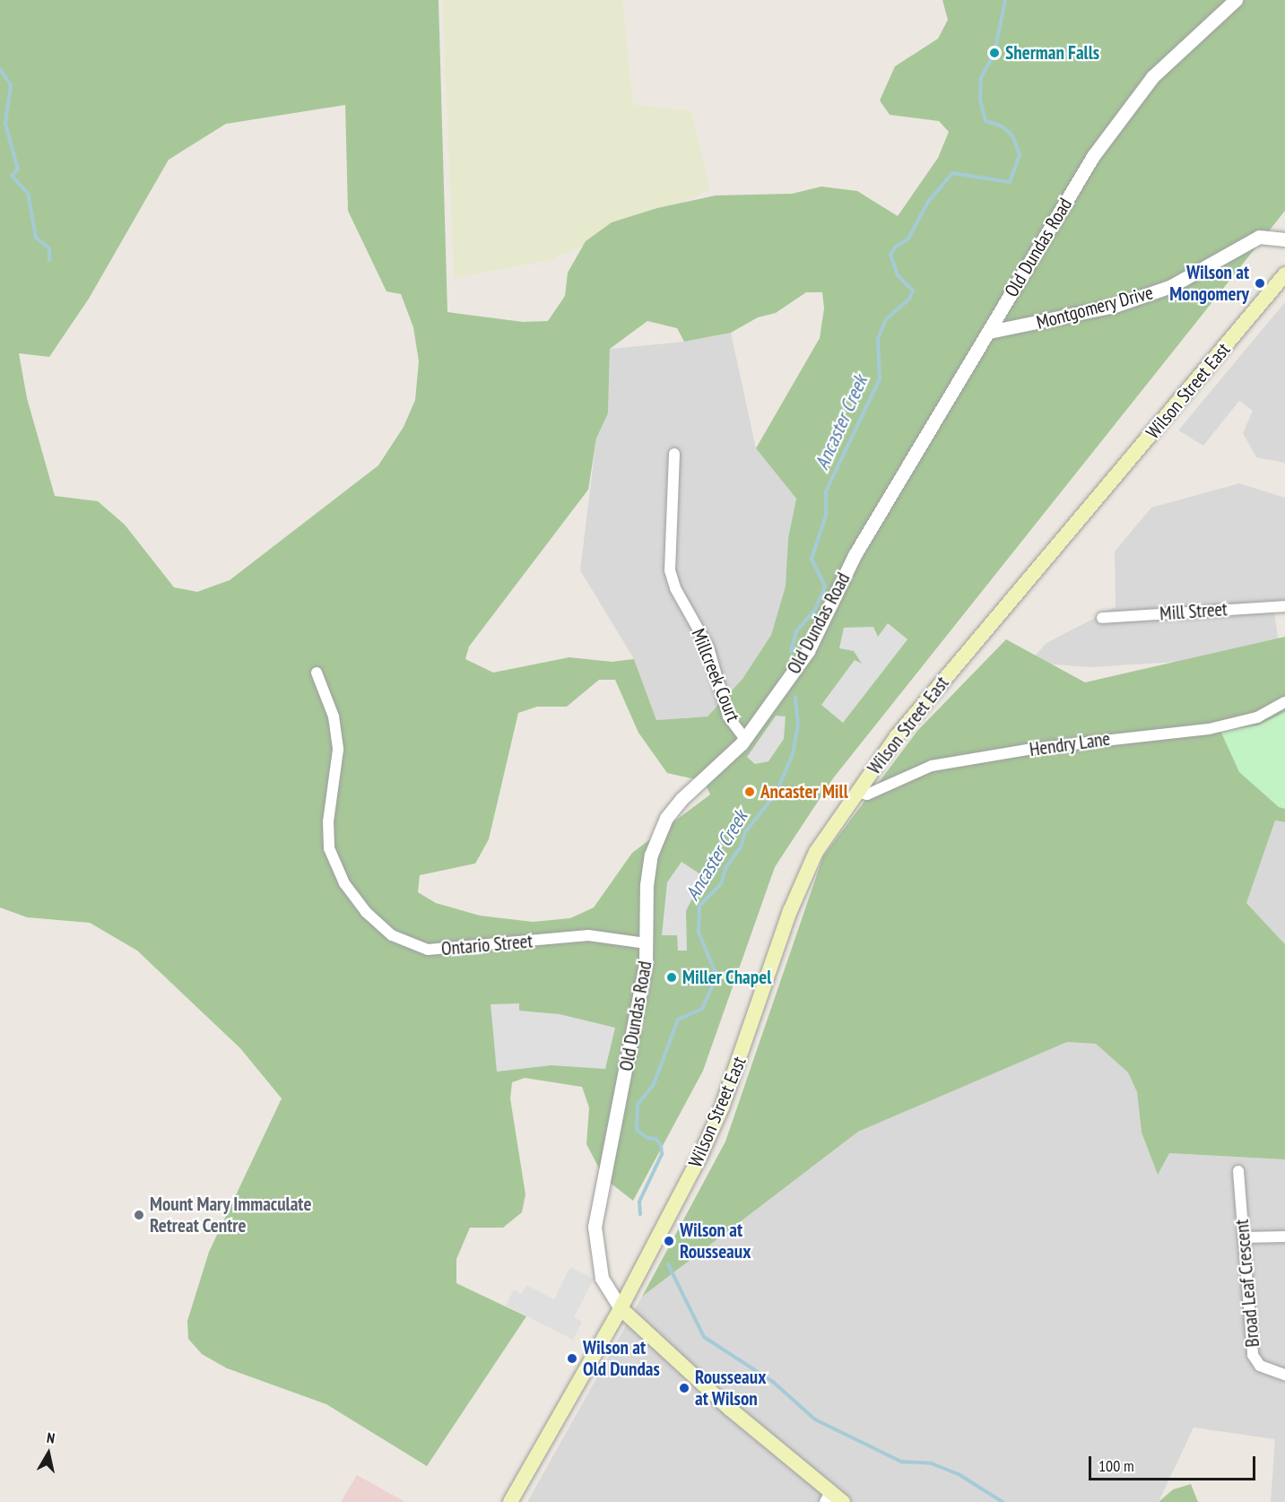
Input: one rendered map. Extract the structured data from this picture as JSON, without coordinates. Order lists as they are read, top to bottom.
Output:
{
  "streets": {
    "main road": ["Wilson Street East"],
    "street": [
      "Old Dundas Road",
      "Montgomery Drive",
      "Mill Street",
      "Millcreek Court",
      "Hendry Lane",
      "Ontario Street",
      "Broad Leaf Crescent"
    ]
  },
  "crossings": [
    ["Old Dundas Road", "Montgomery Drive"],
    ["Old Dundas Road", "Wilson Street East"],
    ["Old Dundas Road", "Millcreek Court"],
    ["Old Dundas Road", "Ontario Street"],
    ["Wilson Street East", "Hendry Lane"]
  ],
  "water": ["Ancaster Creek"],
  "places": [
    "Sherman Falls",
    "Wilson at Mongomery",
    "Ancaster Mill",
    "Miller Chapel",
    "Mount Mary Immaculate Retreat Centre",
    "Wilson at Rousseaux",
    "Wilson at Old Dundas",
    "Rousseaux at Wilson"
  ],
  "scale_bar": "100 m",
  "north": "top"
}
